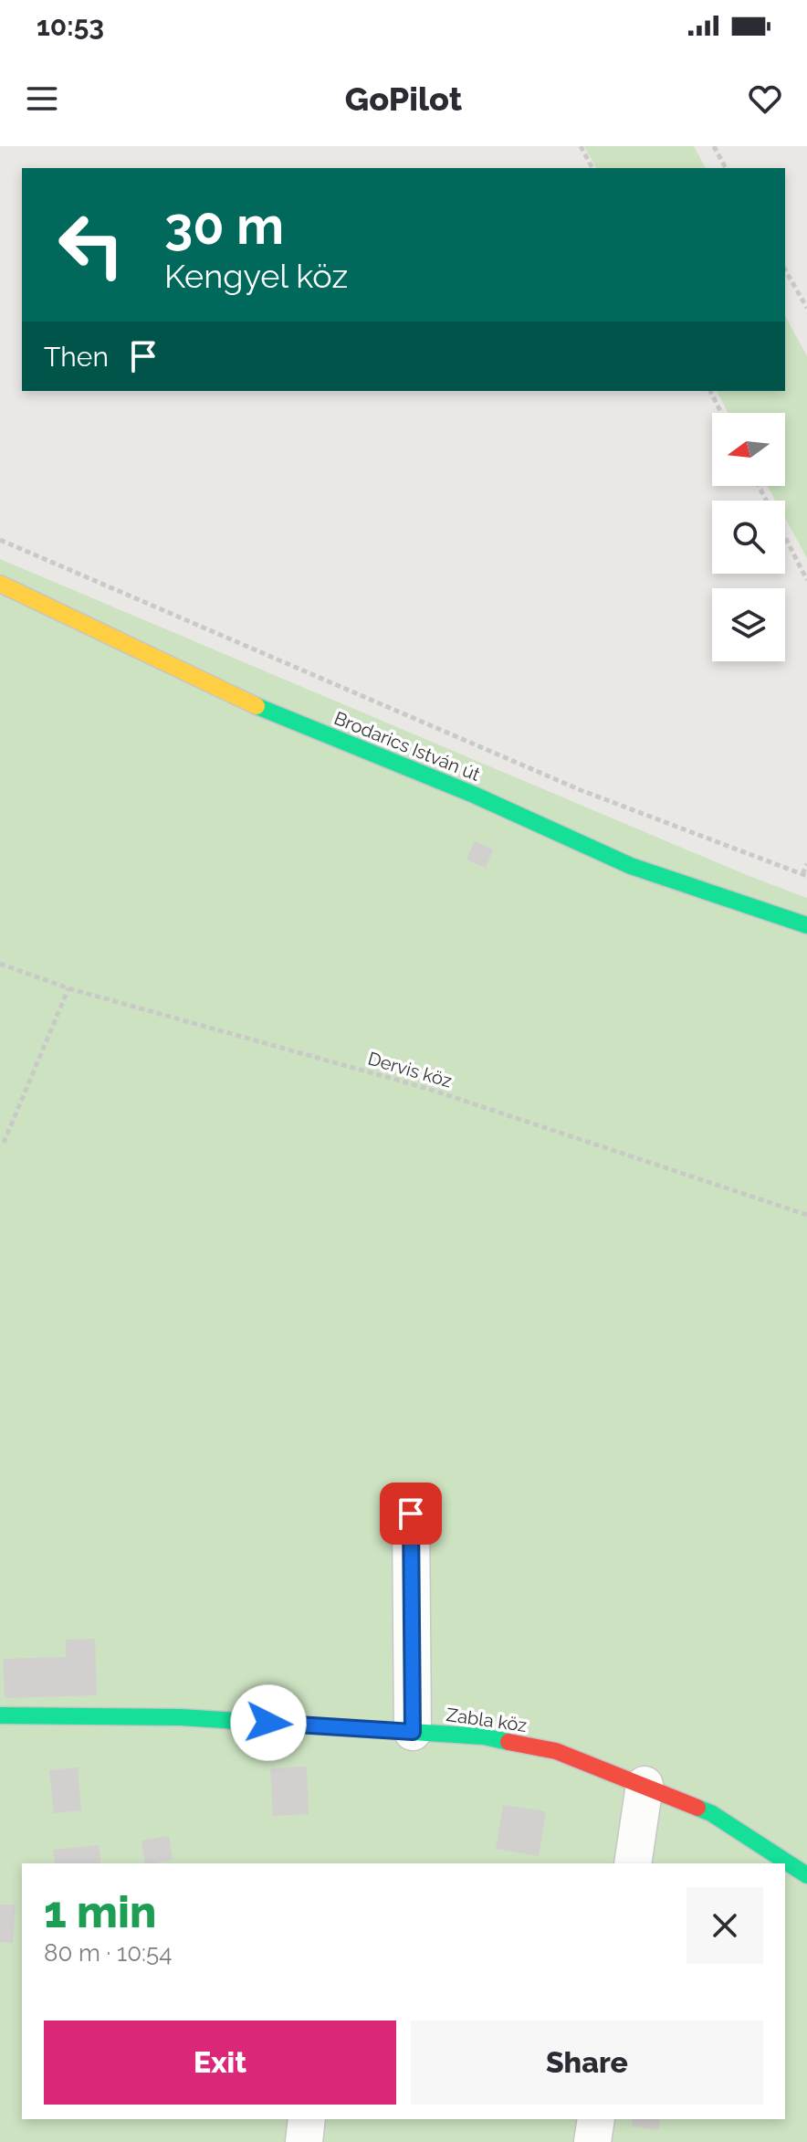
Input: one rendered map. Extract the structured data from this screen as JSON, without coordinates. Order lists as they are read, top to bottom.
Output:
{
  "streets": {
    "street": ["Brodarics István út", "Zabla köz"],
    "path": ["Dervis köz"]
  },
  "north": "left",
  "page": {
    "status": "10:53",
    "header": "GoPilot",
    "turn": ["30 m", "Kengyel köz"],
    "then": "Then",
    "heading": ["1 min", "80 m · 10:54"],
    "buttons": ["Exit", "Share"]
  }
}
